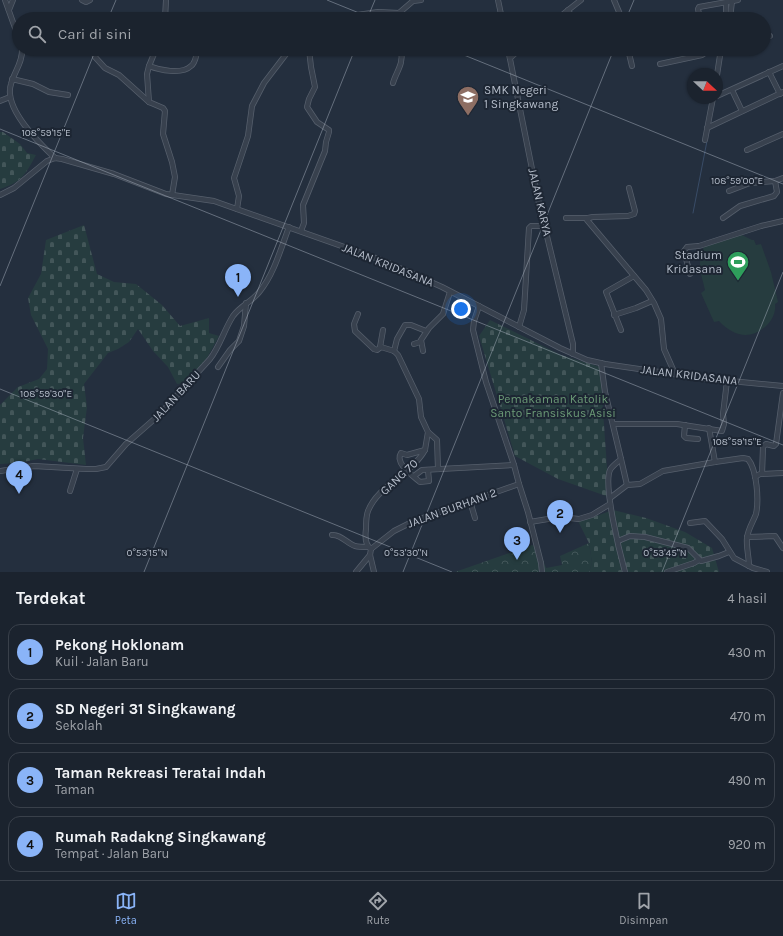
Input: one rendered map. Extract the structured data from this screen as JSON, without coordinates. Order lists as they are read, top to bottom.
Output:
{
  "streets": {
    "street": [
      "JALAN KARYA",
      "JALAN KRIDASANA",
      "JALAN BARU",
      "GANG 70",
      "JALAN BURHANI 2"
    ]
  },
  "crossings": [
    ["JALAN KARYA", "JALAN KRIDASANA"],
    ["JALAN KRIDASANA", "JALAN BARU"],
    ["GANG 70", "JALAN BURHANI 2"]
  ],
  "parks": ["Pemakaman Katolik Santo Fransiskus Asisi"],
  "places": {
    "school or university": ["SMK Negeri 1 Singkawang"],
    "sports": ["Stadium Kridasana"]
  },
  "north": "right",
  "page": {
    "search": "Cari di sini",
    "pins": [
      "1",
      "4",
      "2",
      "3"
    ],
    "heading": ["Terdekat", "4 hasil"],
    "list": [
      {
        "mark": "1",
        "name": "Pekong Hoklonam",
        "note": "Kuil · Jalan Baru",
        "value": "430 m"
      },
      {
        "mark": "2",
        "name": "SD Negeri 31 Singkawang",
        "note": "Sekolah",
        "value": "470 m"
      },
      {
        "mark": "3",
        "name": "Taman Rekreasi Teratai Indah",
        "note": "Taman",
        "value": "490 m"
      },
      {
        "mark": "4",
        "name": "Rumah Radakng Singkawang",
        "note": "Tempat · Jalan Baru",
        "value": "920 m"
      }
    ],
    "nav": ["Peta", "Rute", "Disimpan"]
  },
  "coordinates": [
    "108°59'15\"E",
    "108°59'00\"E",
    "108°59'30\"E",
    "0°53'15\"N",
    "0°53'30\"N",
    "0°53'45\"N"
  ]
}
